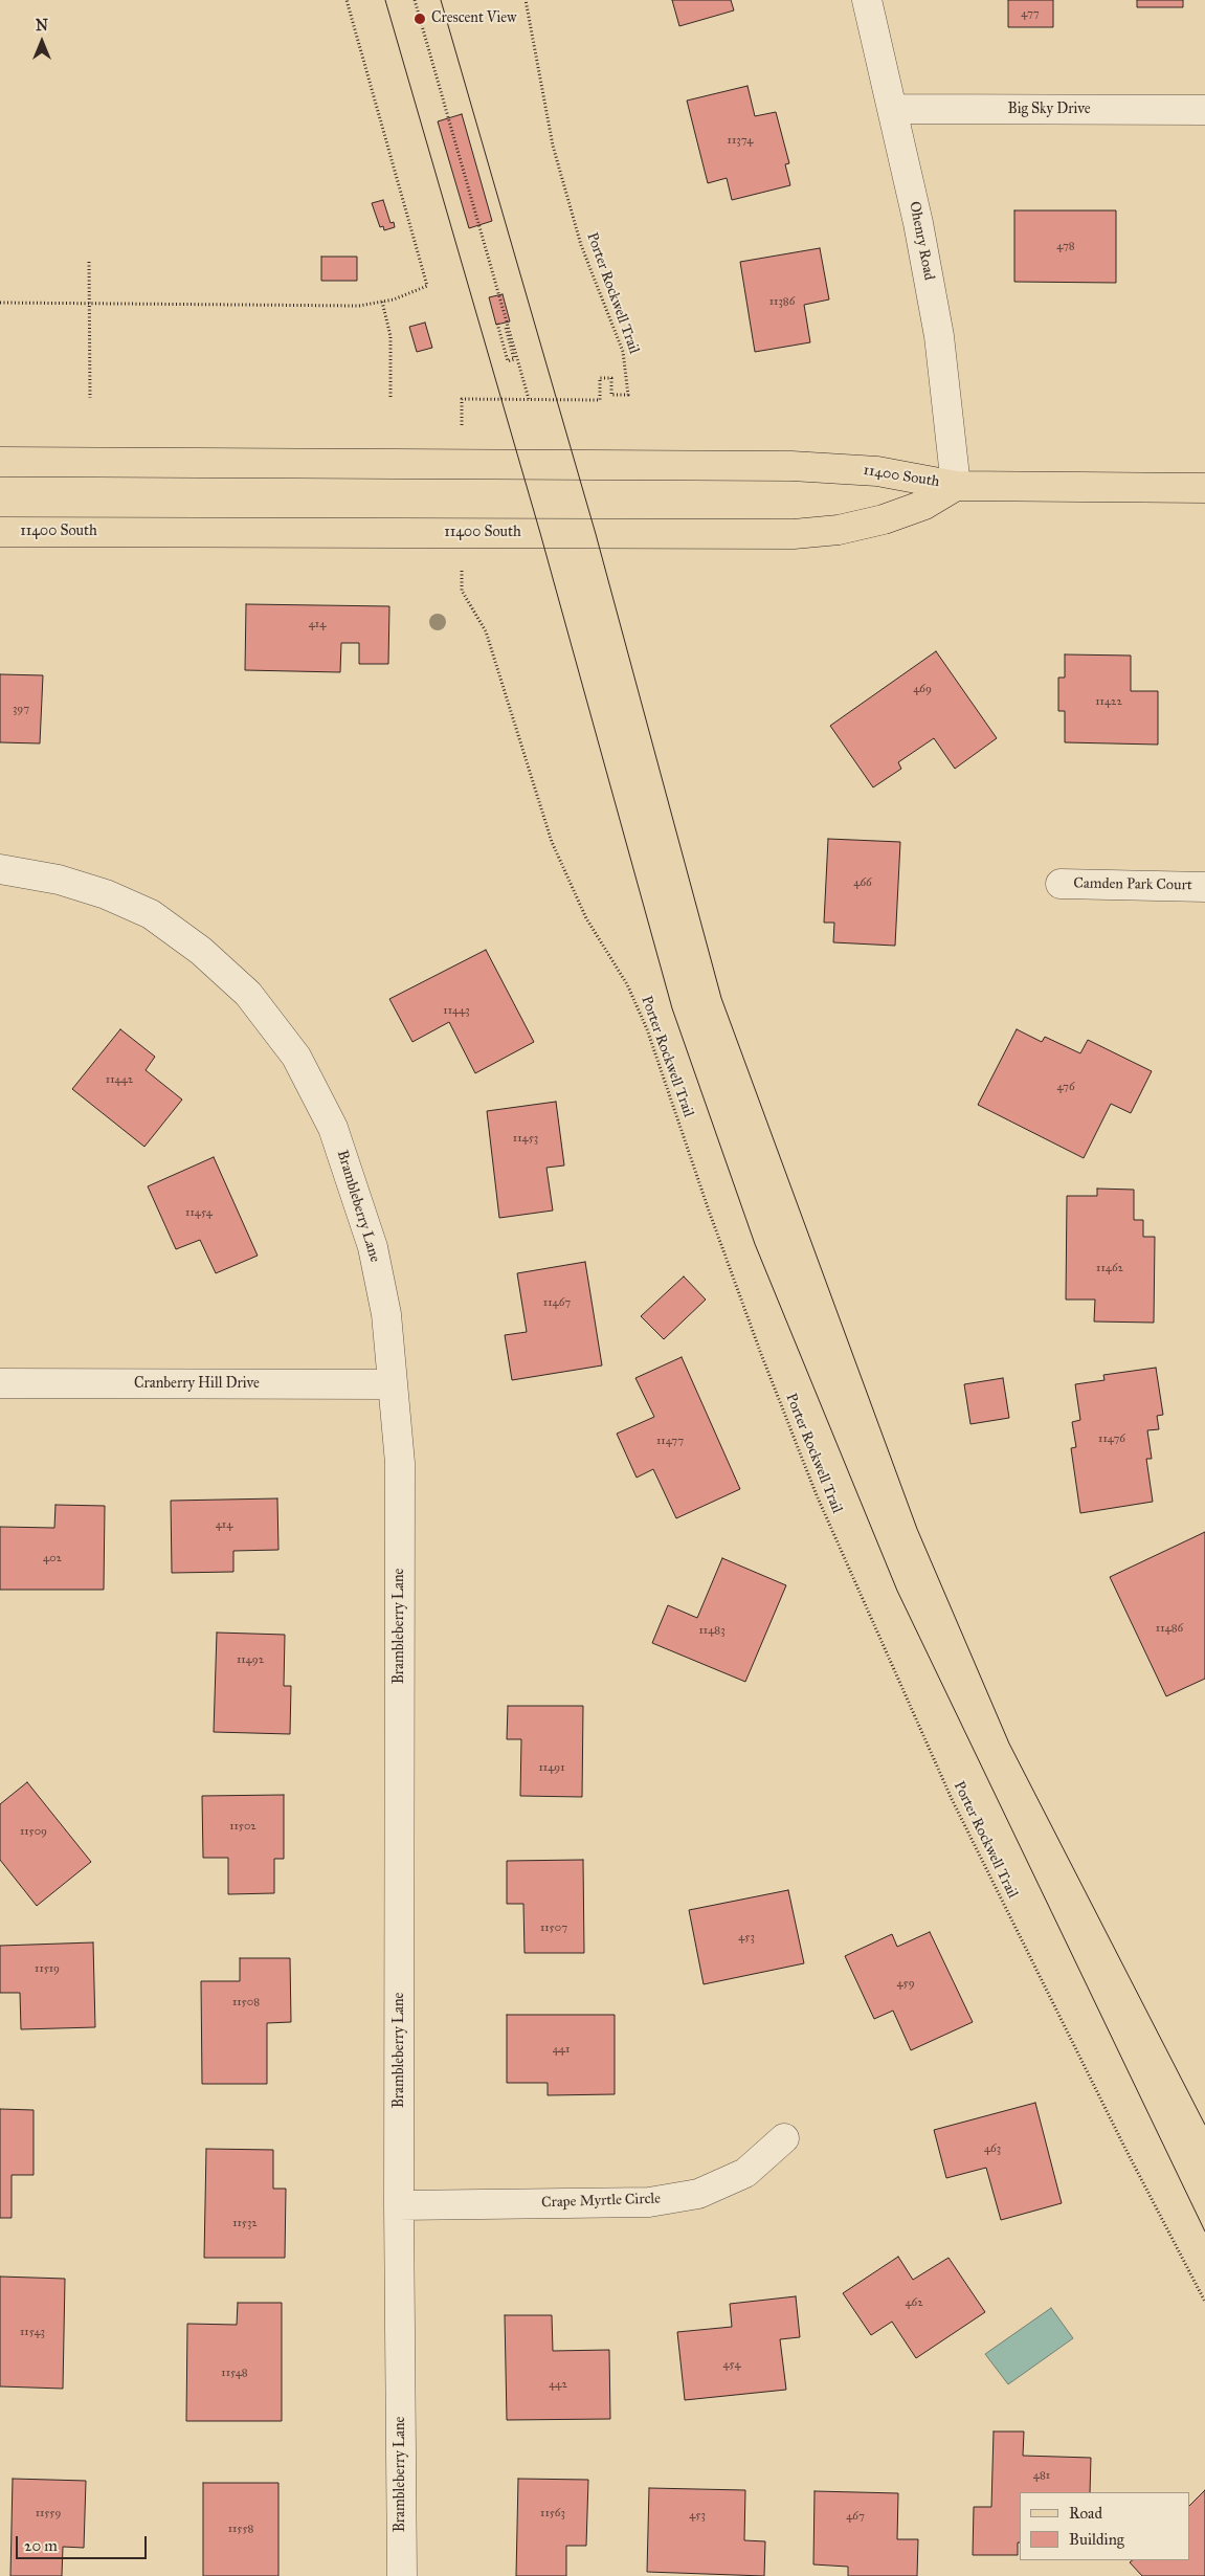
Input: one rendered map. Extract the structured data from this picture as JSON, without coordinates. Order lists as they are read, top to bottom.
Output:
{
  "streets": {
    "main road": ["11400 South"],
    "street": [
      "Big Sky Drive",
      "Ohenry Road",
      "Camden Park Court",
      "Brambleberry Lane",
      "Cranberry Hill Drive",
      "Crape Myrtle Circle"
    ],
    "path": ["Porter Rockwell Trail"]
  },
  "crossings": [
    ["Big Sky Drive", "Ohenry Road"],
    ["Ohenry Road", "11400 South"],
    ["Brambleberry Lane", "Cranberry Hill Drive"],
    ["Brambleberry Lane", "Crape Myrtle Circle"]
  ],
  "places": ["Crescent View"],
  "house_numbers": [
    "477",
    "11374",
    "478",
    "11386",
    "414",
    "469",
    "11422",
    "397",
    "466",
    "11443",
    "11442",
    "476",
    "11453",
    "11454",
    "11462",
    "11467",
    "11476",
    "11477",
    "414",
    "402",
    "11486",
    "11483",
    "11492",
    "11491",
    "11502",
    "11509",
    "11507",
    "453",
    "11519",
    "459",
    "11508",
    "441",
    "463",
    "11532",
    "462",
    "11543",
    "454",
    "11548",
    "442",
    "481",
    "11559",
    "11563",
    "453",
    "467",
    "11558"
  ],
  "legend": ["Road", "Building"],
  "scale_bar": "20 m",
  "north": "top"
}
